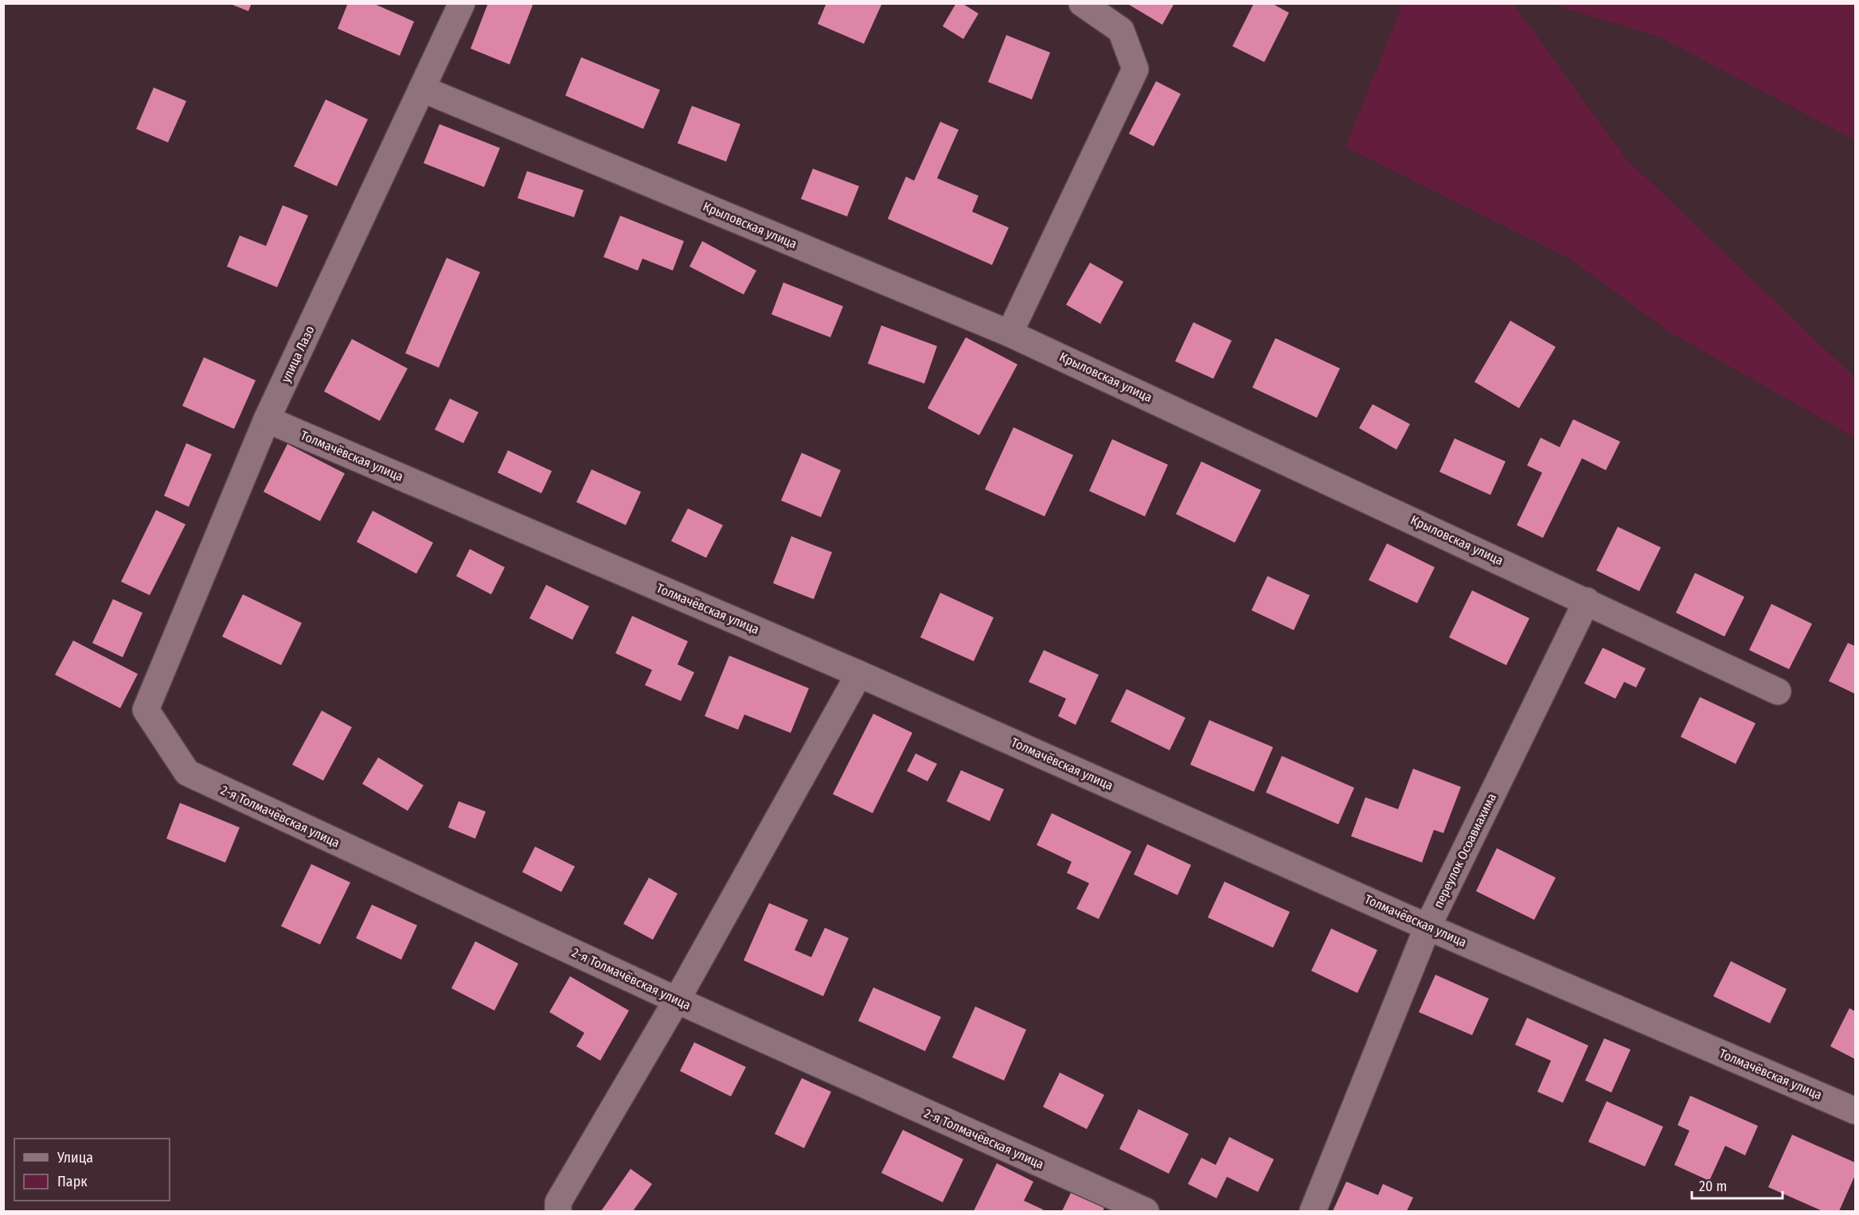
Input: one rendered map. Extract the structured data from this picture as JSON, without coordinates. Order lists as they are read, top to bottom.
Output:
{
  "streets": {
    "street": [
      "Крыловская улица",
      "улица Лазо",
      "Толмачёвская улица",
      "2-я Толмачёвская улица",
      "переулок Осоавиахима"
    ]
  },
  "crossings": [
    ["Крыловская улица", "улица Лазо"],
    ["Крыловская улица", "переулок Осоавиахима"],
    ["улица Лазо", "Толмачёвская улица"],
    ["улица Лазо", "2-я Толмачёвская улица"],
    ["Толмачёвская улица", "переулок Осоавиахима"]
  ],
  "legend": ["Улица", "Парк"],
  "scale_bar": "20 m"
}
